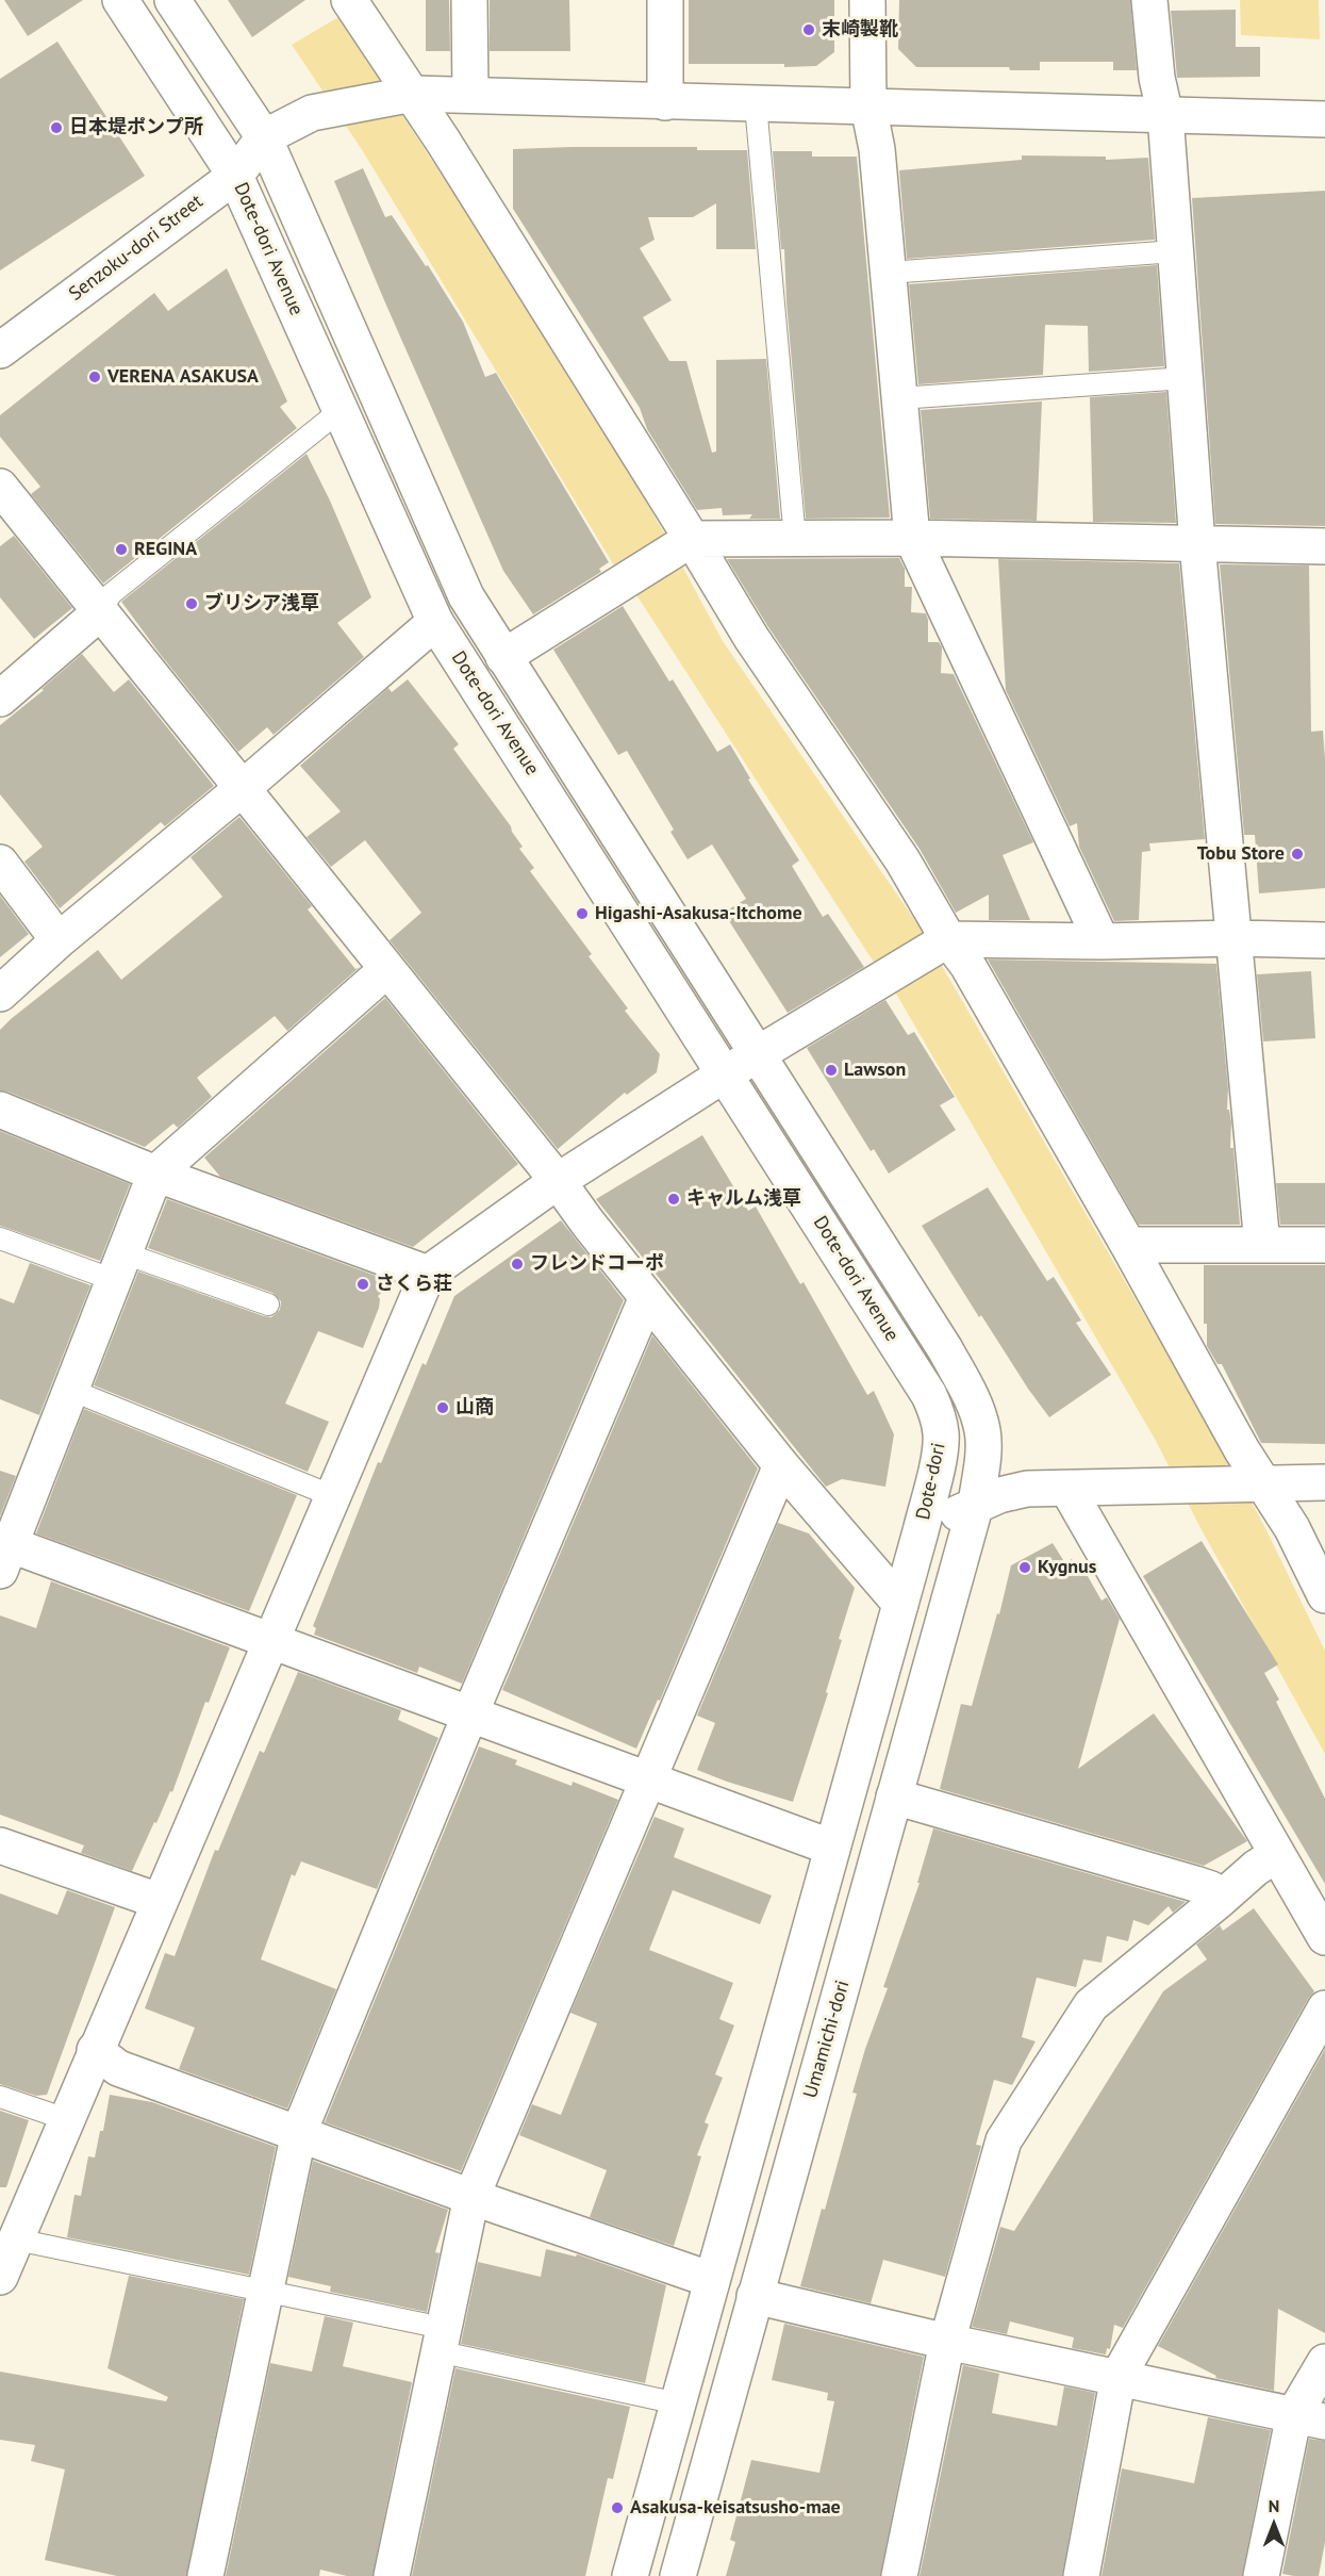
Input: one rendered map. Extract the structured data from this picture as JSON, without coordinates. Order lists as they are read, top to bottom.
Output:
{
  "streets": {
    "street": [
      "Senzoku-dori Street",
      "Dote-dori Avenue",
      "Dote-dori",
      "Umamichi-dori"
    ]
  },
  "crossings": [
    ["Senzoku-dori Street", "Dote-dori Avenue"],
    ["Dote-dori Avenue", "Dote-dori"]
  ],
  "places": [
    "末崎製靴",
    "日本堤ポンプ所",
    "VERENA ASAKUSA",
    "REGINA",
    "ブリシア浅草",
    "Tobu Store",
    "Higashi-Asakusa-Itchome",
    "Lawson",
    "キャルム浅草",
    "フレンドコーポ",
    "さくら荘",
    "山商",
    "Kygnus",
    "Asakusa-keisatsusho-mae"
  ],
  "north": "top"
}
